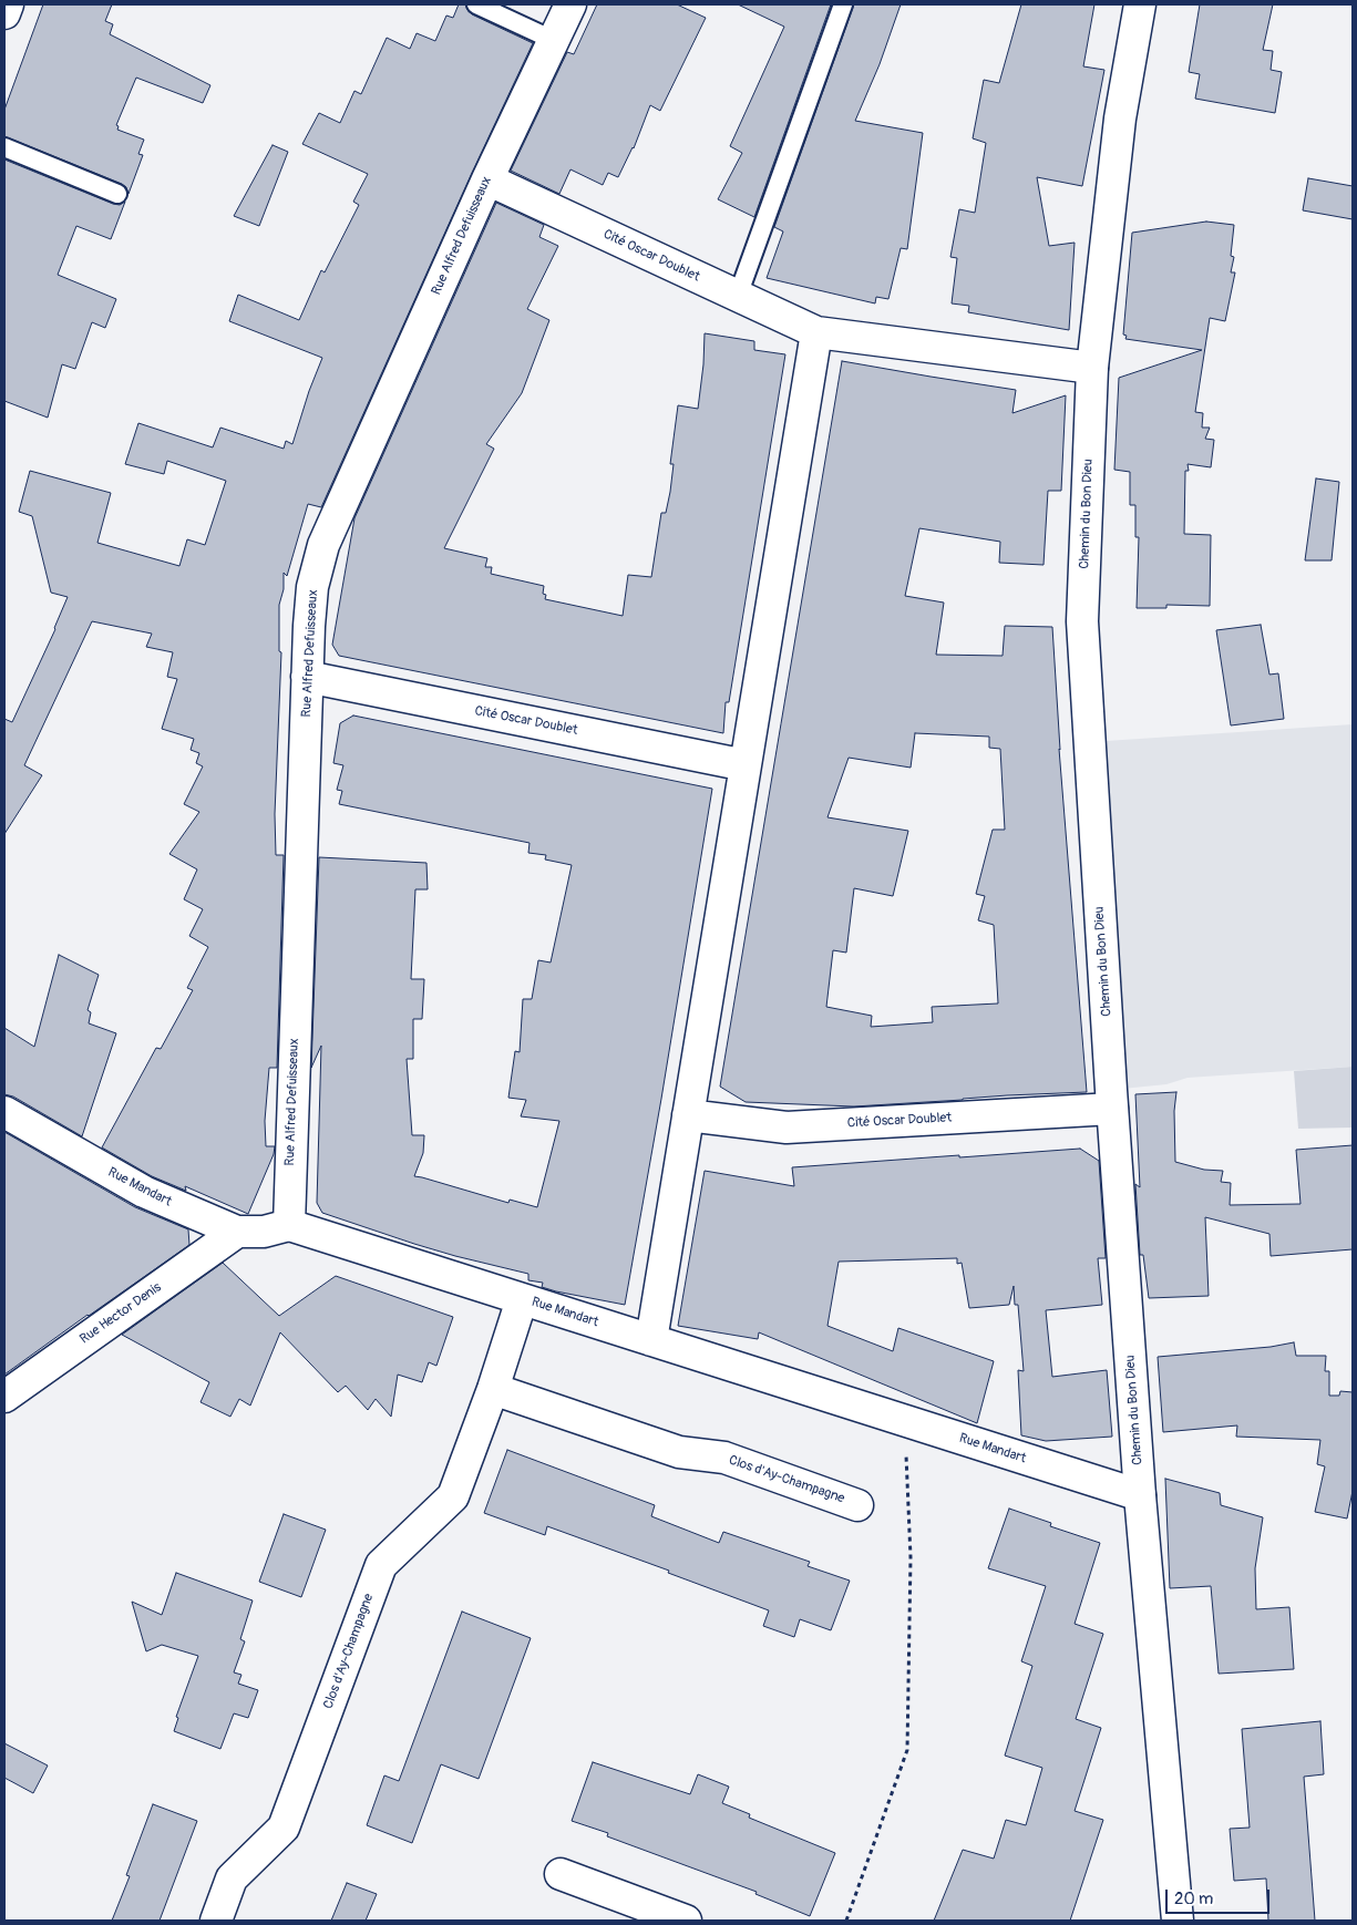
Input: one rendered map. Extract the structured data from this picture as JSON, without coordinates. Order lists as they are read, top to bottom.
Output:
{
  "streets": {
    "street": [
      "Rue Alfred Defuisseaux",
      "Cité Oscar Doublet",
      "Chemin du Bon Dieu",
      "Rue Mandart",
      "Rue Hector Denis",
      "Clos d'Ay-Champagne"
    ]
  },
  "crossings": [
    ["Rue Alfred Defuisseaux", "Cité Oscar Doublet"],
    ["Rue Alfred Defuisseaux", "Rue Mandart"],
    ["Cité Oscar Doublet", "Chemin du Bon Dieu"],
    ["Chemin du Bon Dieu", "Rue Mandart"],
    ["Rue Mandart", "Rue Hector Denis"],
    ["Rue Mandart", "Clos d'Ay-Champagne"]
  ],
  "scale_bar": "20 m"
}
